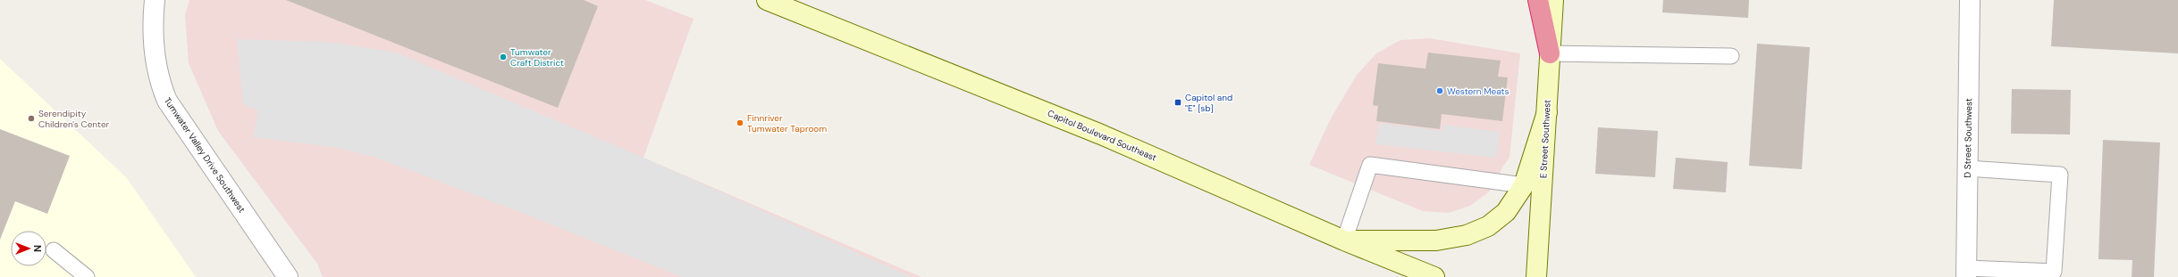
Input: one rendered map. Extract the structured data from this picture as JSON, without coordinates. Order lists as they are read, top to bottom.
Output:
{
  "streets": {
    "main road": ["Capitol Boulevard Southeast", "E Street Southwest"],
    "street": ["D Street Southwest", "Tumwater Valley Drive Southwest"]
  },
  "places": {
    "other": [
      "Tumwater Craft District",
      "Western Meats",
      "Serendipity Children's Center",
      "Finnriver Tumwater Taproom"
    ],
    "transit": ["Capitol and \"E\" [sb]"]
  },
  "north": "right"
}
